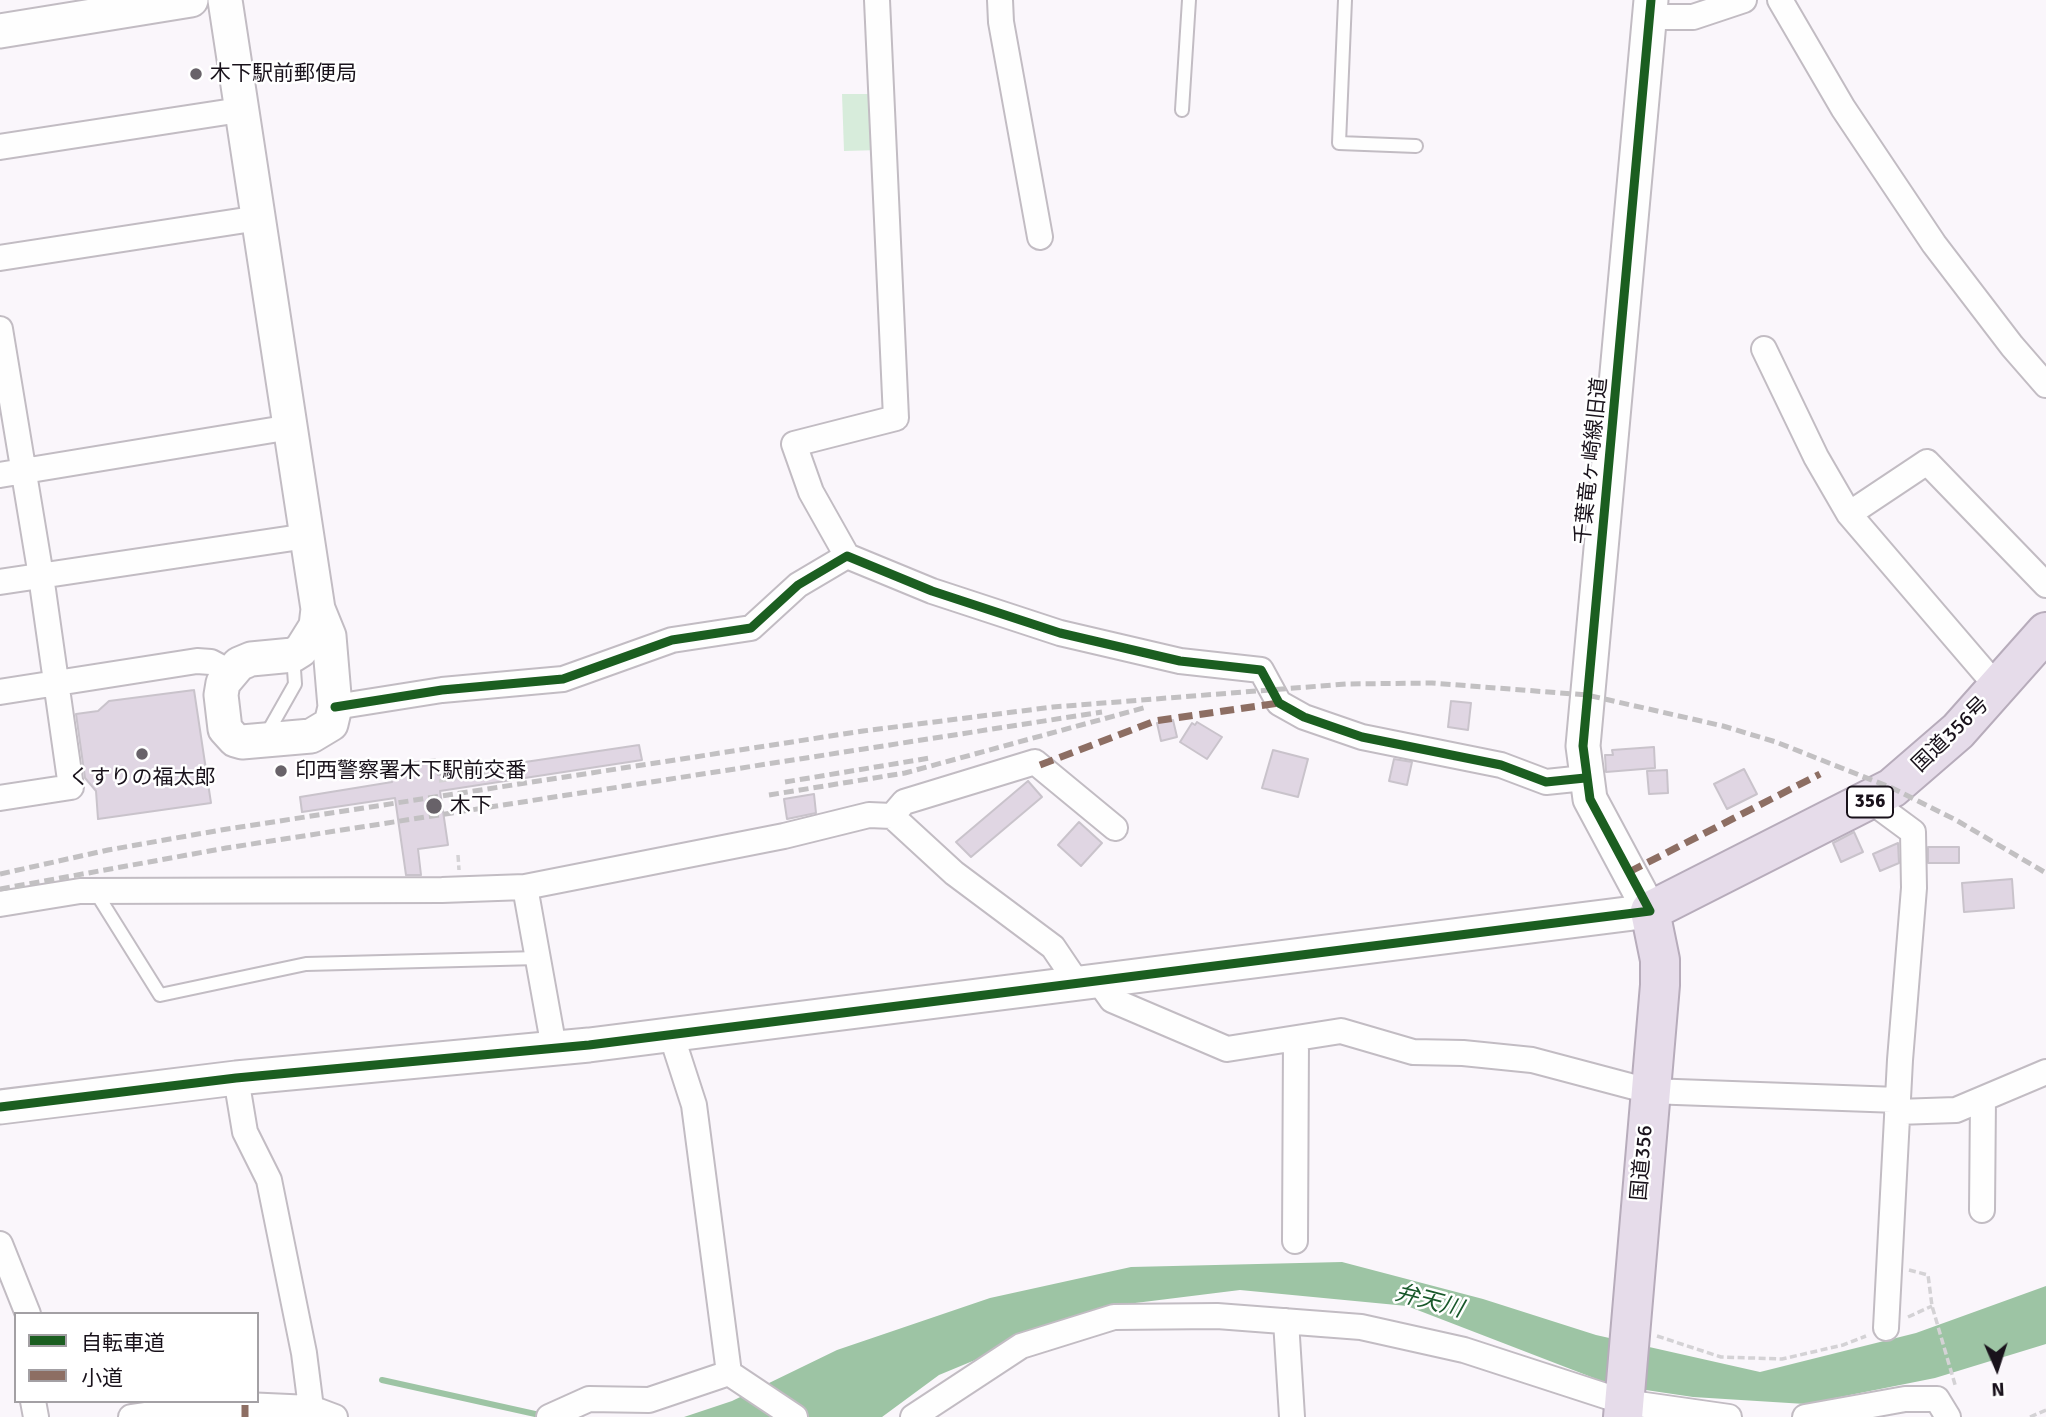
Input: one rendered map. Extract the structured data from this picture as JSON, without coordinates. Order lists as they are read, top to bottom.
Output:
{
  "streets": {
    "highway": ["国道356号", "356", "国道356"],
    "street": ["千葉竜ヶ崎線旧道"]
  },
  "crossings": [
    ["千葉竜ヶ崎線旧道", "国道356号"],
    ["千葉竜ヶ崎線旧道", "国道356"],
    ["国道356号", "国道356"]
  ],
  "water": ["弁天川"],
  "places": [
    "木下駅前郵便局",
    "くすりの福太郎",
    "印西警察署木下駅前交番",
    "木下"
  ],
  "legend": ["自転車道", "小道"],
  "north": "bottom"
}
